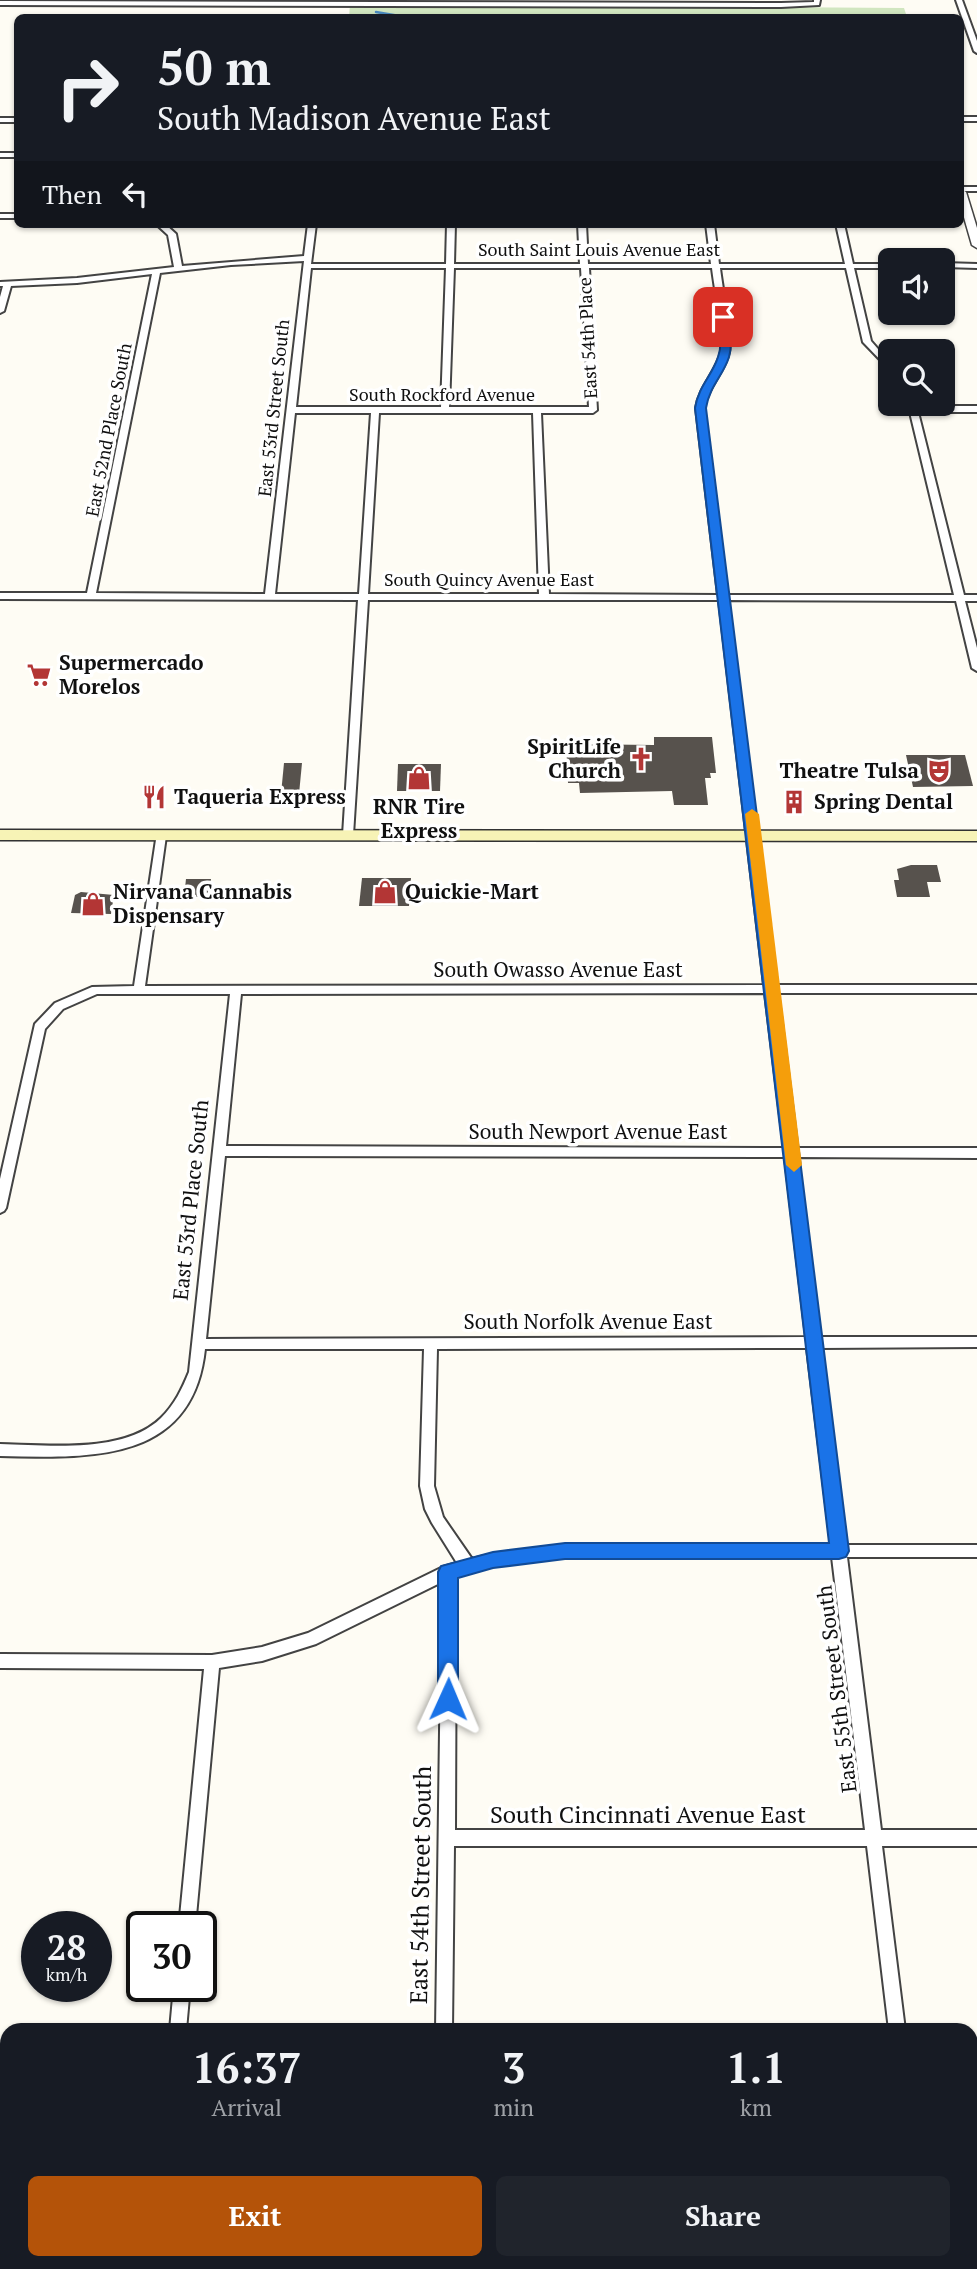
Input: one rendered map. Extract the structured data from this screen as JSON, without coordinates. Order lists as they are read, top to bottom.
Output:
{
  "streets": {
    "street": [
      "South Saint Louis Avenue East",
      "East 54th Place",
      "South Rockford Avenue",
      "East 53rd Street South",
      "East 52nd Place South",
      "South Quincy Avenue East",
      "South Owasso Avenue East",
      "South Newport Avenue East",
      "East 53rd Place South",
      "South Norfolk Avenue East",
      "East 55th Street South",
      "South Cincinnati Avenue East",
      "East 54th Street South"
    ]
  },
  "crossings": [
    ["South Saint Louis Avenue East", "East 54th Place"],
    ["South Saint Louis Avenue East", "East 53rd Street South"],
    ["South Saint Louis Avenue East", "East 52nd Place South"],
    ["South Saint Louis Avenue East", "East 55th Street South"],
    ["East 54th Place", "South Rockford Avenue"],
    ["South Rockford Avenue", "East 53rd Street South"],
    ["East 53rd Street South", "South Quincy Avenue East"],
    ["East 52nd Place South", "South Quincy Avenue East"],
    ["South Quincy Avenue East", "East 55th Street South"],
    ["South Owasso Avenue East", "East 53rd Place South"],
    ["South Owasso Avenue East", "East 55th Street South"],
    ["South Newport Avenue East", "East 53rd Place South"],
    ["South Newport Avenue East", "East 55th Street South"],
    ["East 53rd Place South", "South Norfolk Avenue East"],
    ["South Norfolk Avenue East", "East 55th Street South"],
    ["East 55th Street South", "South Cincinnati Avenue East"],
    ["South Cincinnati Avenue East", "East 54th Street South"]
  ],
  "places": {
    "supermarket": ["Supermercado Morelos"],
    "church": ["SpiritLife Church"],
    "theatre": ["Theatre Tulsa"],
    "shop": ["RNR Tire Express", "Quickie-Mart", "Nirvana Cannabis Dispensary"],
    "restaurant": ["Taqueria Express"],
    "building": ["Spring Dental"]
  },
  "page": {
    "turn": ["50 m", "South Madison Avenue East"],
    "then": "Then",
    "speed": "28 km/h",
    "limit": "30",
    "eta": [
      "16:37",
      "Arrival",
      "3",
      "min",
      "1.1",
      "km"
    ],
    "buttons": ["Exit", "Share"]
  }
}
